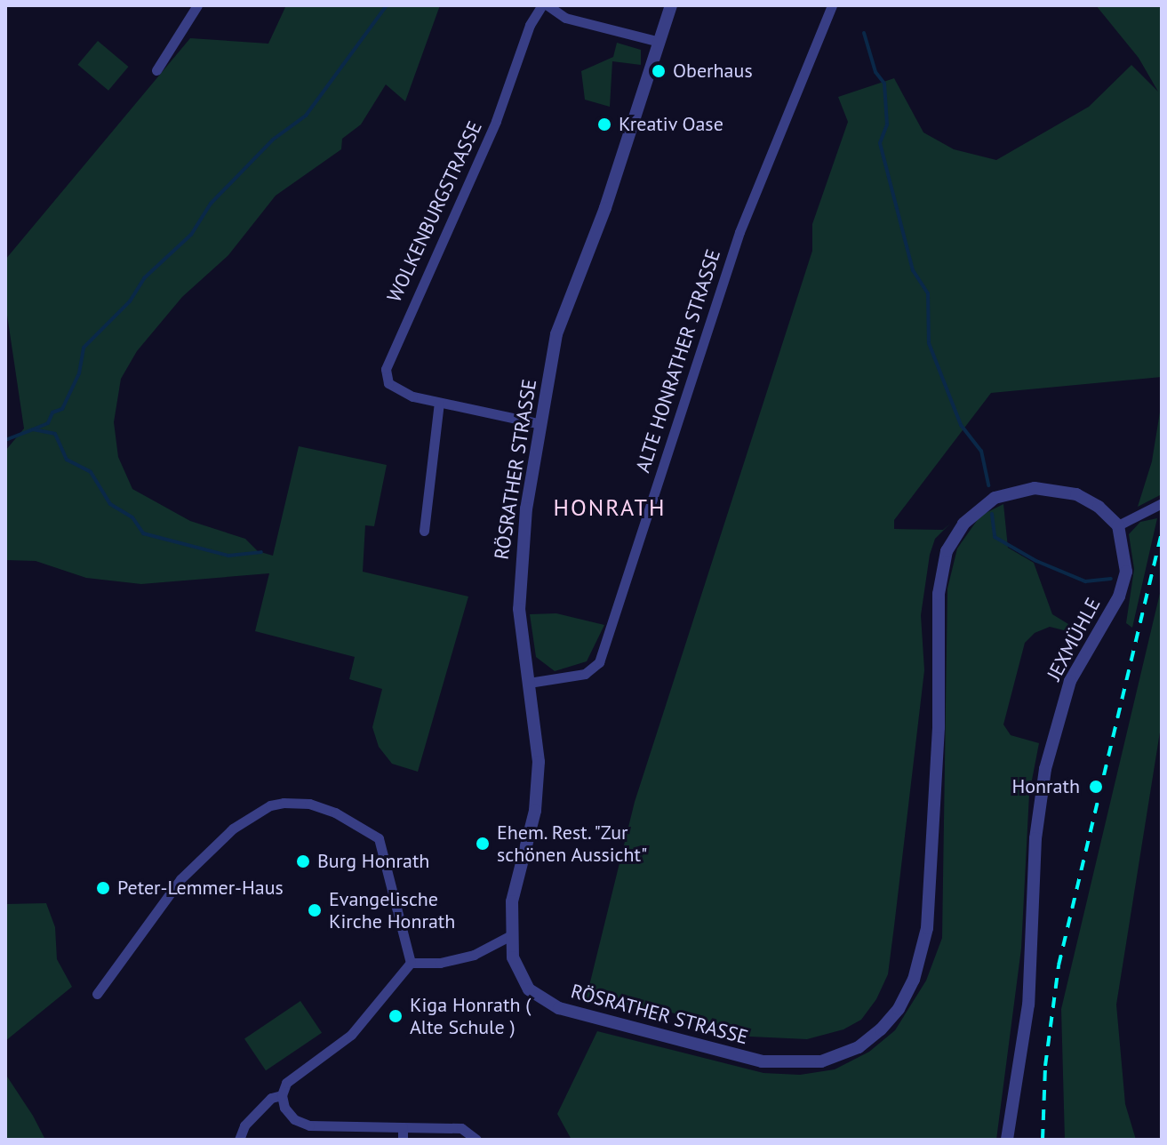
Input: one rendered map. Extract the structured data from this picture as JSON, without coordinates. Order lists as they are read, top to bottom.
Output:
{
  "streets": {
    "street": [
      "WOLKENBURGSTRASSE",
      "ALTE HONRATHER STRASSE",
      "RÖSRATHER STRASSE",
      "JEXMÜHLE"
    ]
  },
  "crossings": [
    ["WOLKENBURGSTRASSE", "RÖSRATHER STRASSE"],
    ["ALTE HONRATHER STRASSE", "RÖSRATHER STRASSE"],
    ["RÖSRATHER STRASSE", "JEXMÜHLE"]
  ],
  "districts": ["HONRATH"],
  "places": [
    "Oberhaus",
    "Kreativ Oase",
    "Honrath",
    "Ehem. Rest. \"Zur schönen Aussicht\"",
    "Burg Honrath",
    "Peter-Lemmer-Haus",
    "Evangelische Kirche Honrath",
    "Kiga Honrath ( Alte Schule )"
  ]
}
